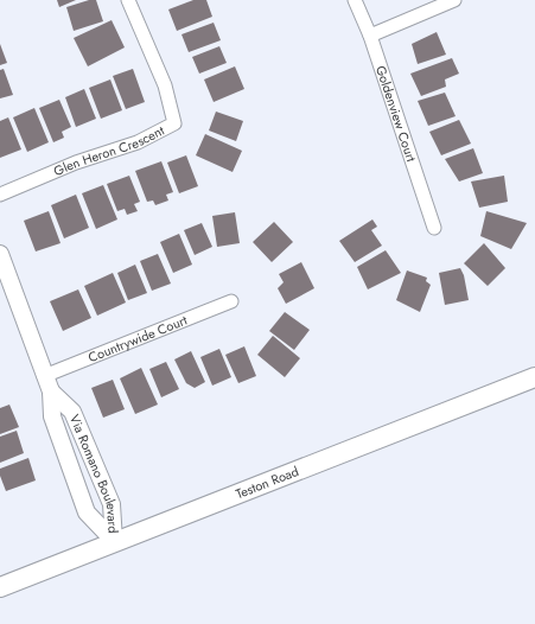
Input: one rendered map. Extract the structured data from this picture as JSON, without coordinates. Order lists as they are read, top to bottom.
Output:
{
  "streets": {
    "main road": ["Teston Road"],
    "street": [
      "Goldenview Court",
      "Glen Heron Crescent",
      "Countrywide Court",
      "Via Romano Boulevard"
    ]
  },
  "crossings": [
    ["Countrywide Court", "Via Romano Boulevard"],
    ["Via Romano Boulevard", "Teston Road"]
  ]
}
